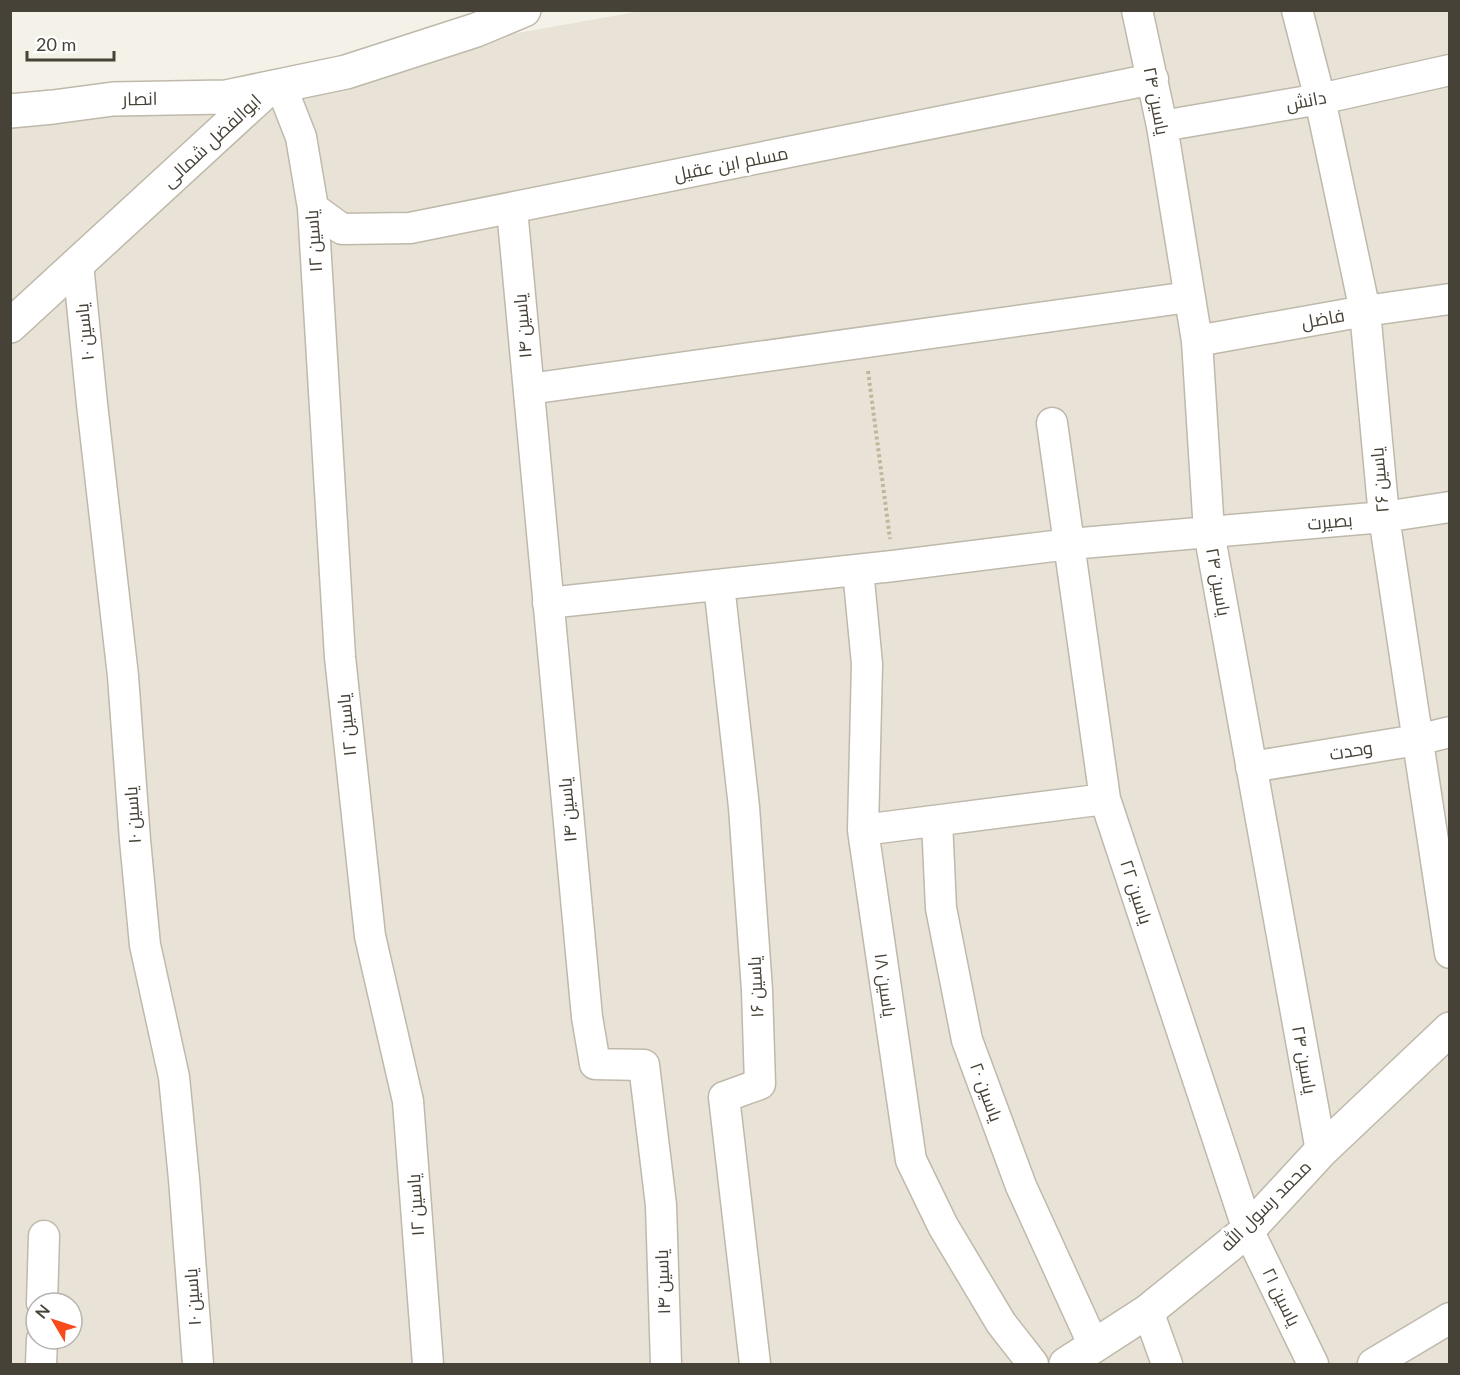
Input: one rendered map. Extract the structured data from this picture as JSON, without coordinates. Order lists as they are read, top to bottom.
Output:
{
  "streets": {
    "street": [
      "انصار",
      "یاسین ۲۴",
      "دانش",
      "ابوالفضل شمالی",
      "مسلم ابن عقیل",
      "یاسین ۱۲",
      "فاضل",
      "یاسین ۱۴",
      "یاسین ۱۰",
      "یاسین ۲۶",
      "بصیرت",
      "وحدت",
      "یاسین ۲۲",
      "یاسین ۱۸",
      "یاسین ۱۶",
      "یاسین ۲۰",
      "محمد رسول الله",
      "یاسین ۲۱"
    ]
  },
  "crossings": [
    ["انصار", "ابوالفضل شمالی"],
    ["انصار", "یاسین ۱۲"],
    ["یاسین ۲۴", "دانش"],
    ["یاسین ۲۴", "مسلم ابن عقیل"],
    ["یاسین ۲۴", "فاضل"],
    ["یاسین ۲۴", "بصیرت"],
    ["یاسین ۲۴", "وحدت"],
    ["یاسین ۲۴", "محمد رسول الله"],
    ["دانش", "یاسین ۲۶"],
    ["ابوالفضل شمالی", "یاسین ۱۲"],
    ["ابوالفضل شمالی", "یاسین ۱۰"],
    ["مسلم ابن عقیل", "یاسین ۱۲"],
    ["مسلم ابن عقیل", "یاسین ۱۴"],
    ["فاضل", "یاسین ۲۶"],
    ["یاسین ۱۴", "بصیرت"],
    ["یاسین ۲۶", "بصیرت"],
    ["یاسین ۲۶", "وحدت"],
    ["بصیرت", "یاسین ۲۲"],
    ["بصیرت", "یاسین ۱۸"],
    ["بصیرت", "یاسین ۱۶"],
    ["یاسین ۲۲", "محمد رسول الله"],
    ["یاسین ۲۲", "یاسین ۲۱"],
    ["یاسین ۲۰", "محمد رسول الله"],
    ["محمد رسول الله", "یاسین ۲۱"]
  ],
  "scale_bar": "20 m",
  "north": "top left"
}
